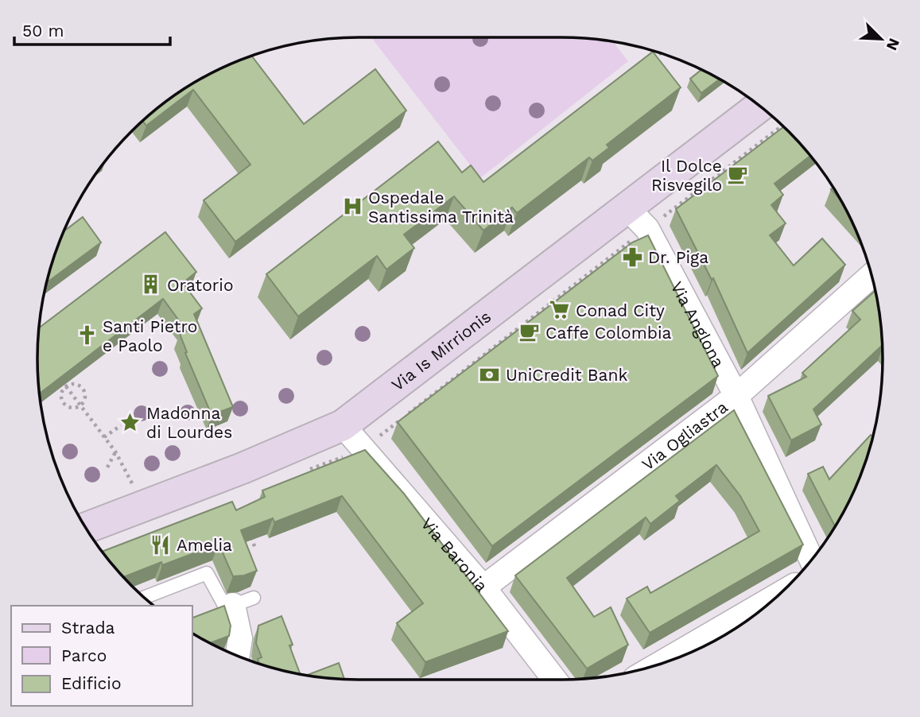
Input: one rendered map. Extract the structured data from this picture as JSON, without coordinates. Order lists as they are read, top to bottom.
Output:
{
  "streets": {
    "street": [
      "Via Anglona",
      "Via Is Mirrionis",
      "Via Ogliastra",
      "Via Baronia"
    ]
  },
  "crossings": [
    ["Via Anglona", "Via Is Mirrionis"],
    ["Via Anglona", "Via Ogliastra"],
    ["Via Is Mirrionis", "Via Baronia"],
    ["Via Ogliastra", "Via Baronia"]
  ],
  "places": {
    "cafe": ["Il Dolce Risvegilo", "Caffe Colombia"],
    "hospital": ["Ospedale Santissima Trinità"],
    "pharmacy": ["Dr. Piga"],
    "building": ["Oratorio"],
    "supermarket": ["Conad City"],
    "church": ["Santi Pietro e Paolo"],
    "bank": ["UniCredit Bank"],
    "place": ["Madonna di Lourdes"],
    "restaurant": ["Amelia"]
  },
  "legend": ["Strada", "Parco", "Edificio"],
  "scale_bar": "50 m",
  "north": "bottom right"
}
